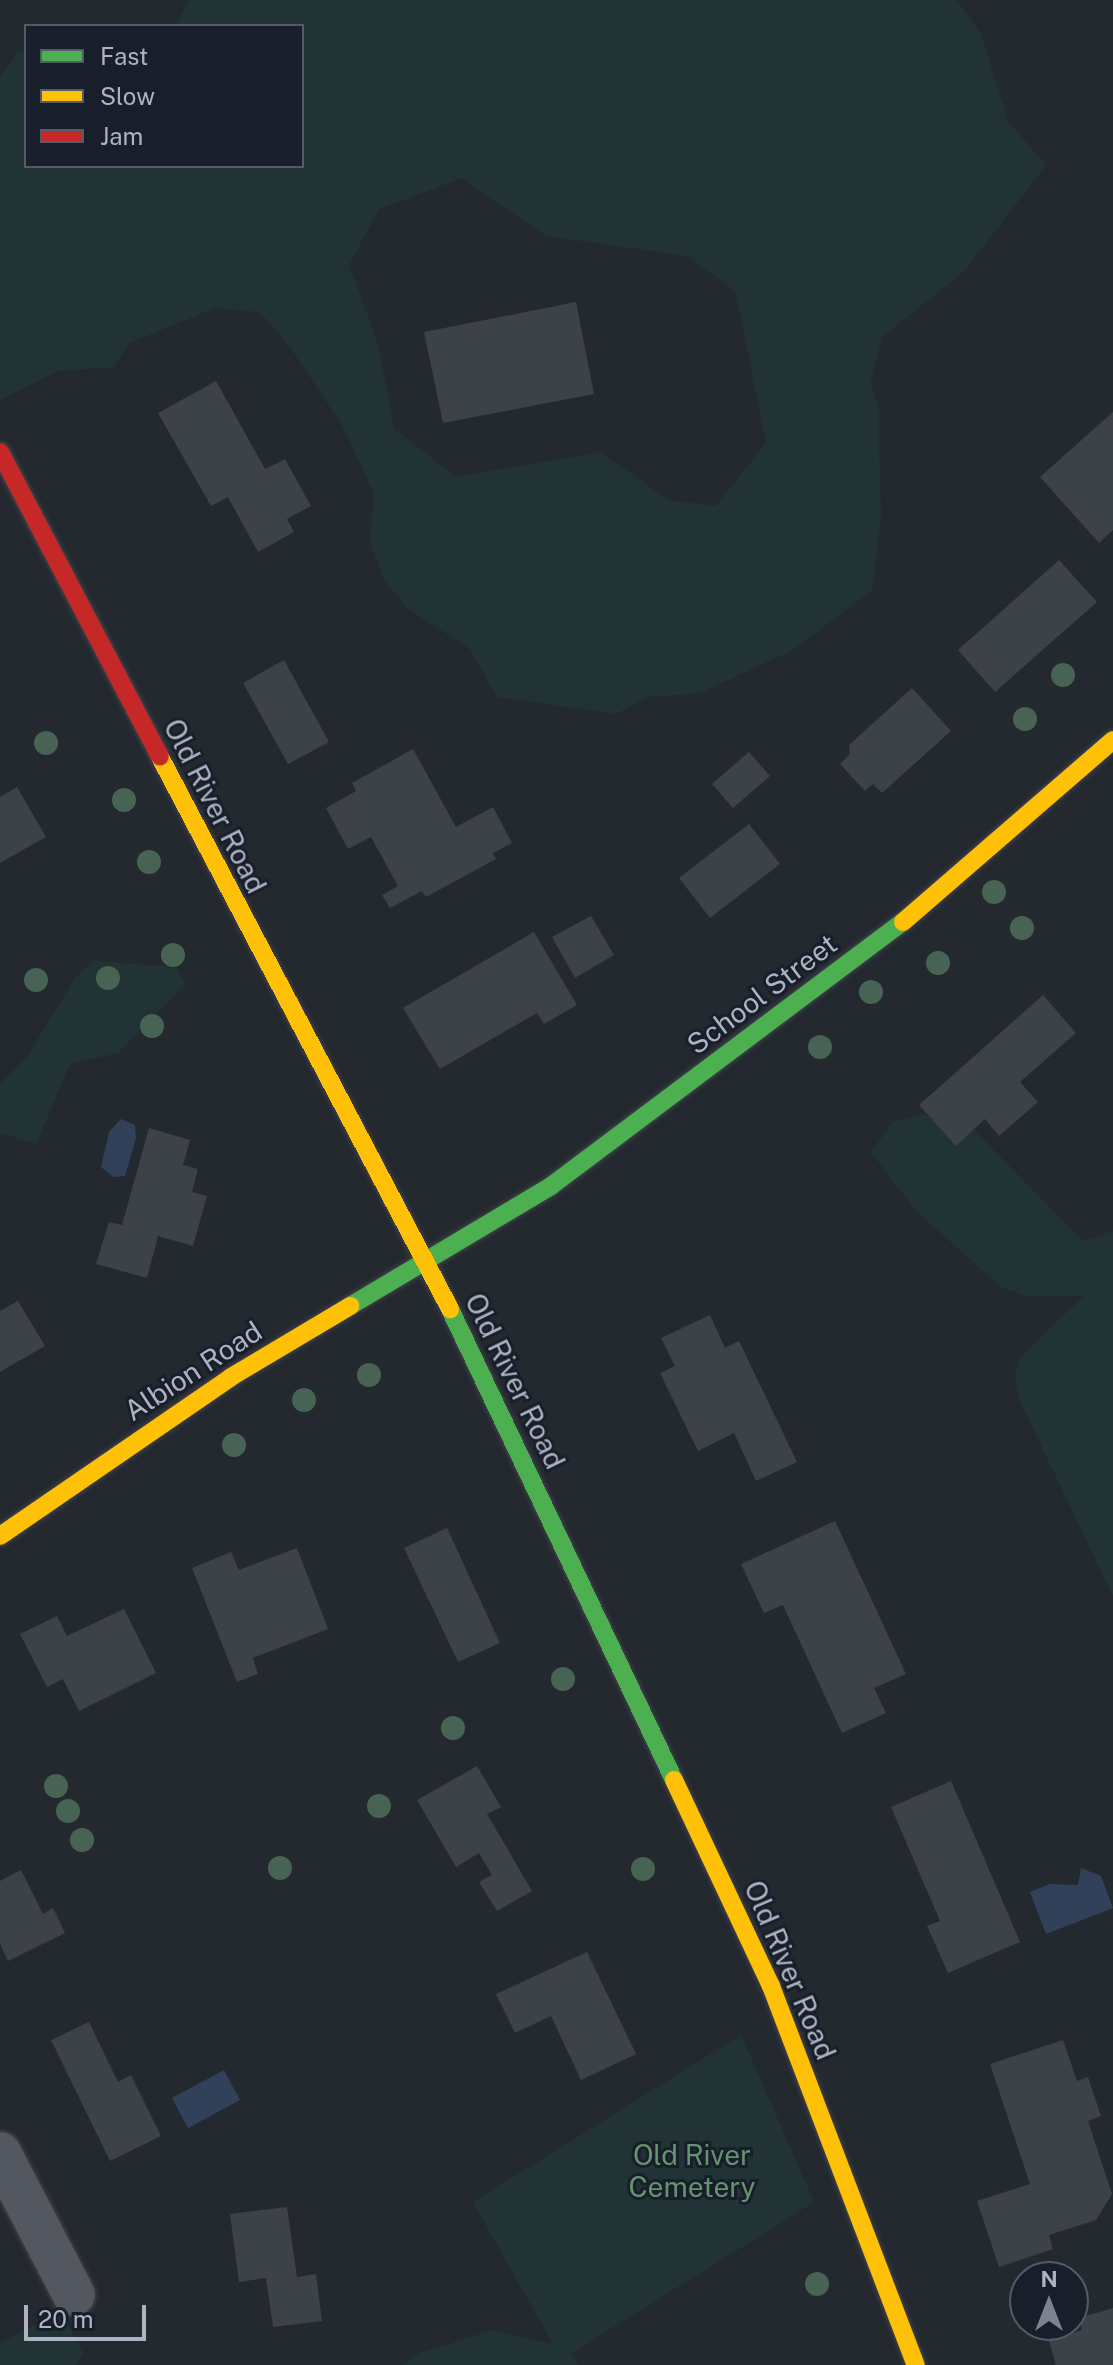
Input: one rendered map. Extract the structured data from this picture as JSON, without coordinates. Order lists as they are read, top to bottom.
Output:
{
  "streets": {
    "main road": ["Old River Road", "School Street", "Albion Road"]
  },
  "crossings": [
    ["Old River Road", "School Street"],
    ["Old River Road", "Albion Road"],
    ["School Street", "Albion Road"]
  ],
  "parks": ["Old River Cemetery"],
  "legend": ["Fast", "Slow", "Jam"],
  "scale_bar": "20 m",
  "north": "top"
}
